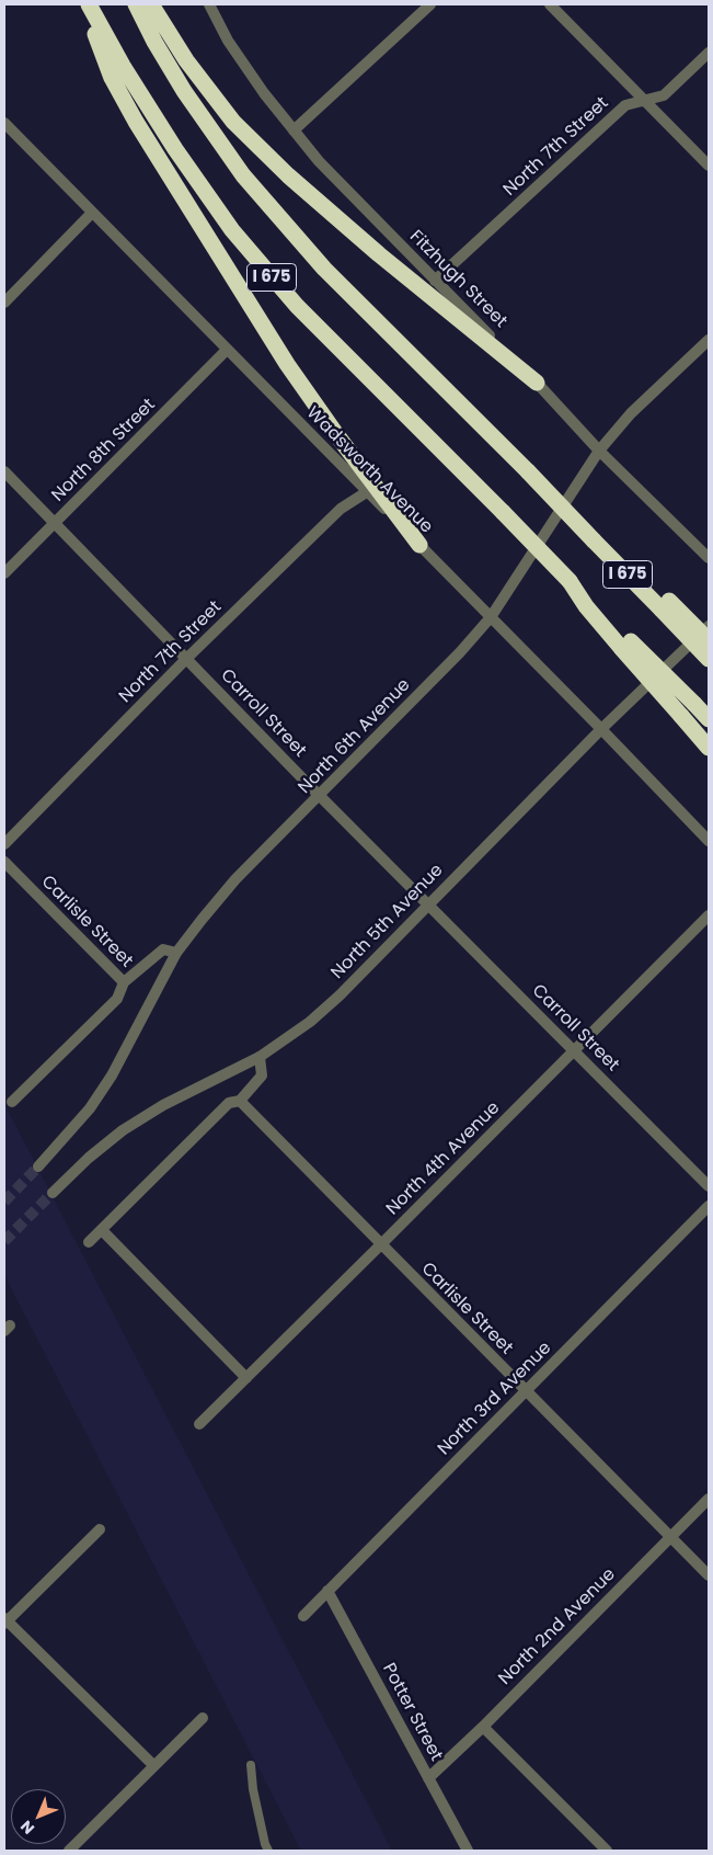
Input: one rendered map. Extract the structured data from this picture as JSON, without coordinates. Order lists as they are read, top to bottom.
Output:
{
  "streets": {
    "highway": ["I 675"],
    "street": [
      "North 7th Street",
      "Fitzhugh Street",
      "North 8th Street",
      "Wadsworth Avenue",
      "Carroll Street",
      "North 6th Avenue",
      "Carlisle Street",
      "North 5th Avenue",
      "North 4th Avenue",
      "North 3rd Avenue",
      "North 2nd Avenue",
      "Potter Street"
    ]
  },
  "crossings": [
    ["North 7th Street", "Fitzhugh Street"],
    ["North 7th Street", "Wadsworth Avenue"],
    ["North 7th Street", "Carroll Street"],
    ["Fitzhugh Street", "North 6th Avenue"],
    ["North 8th Street", "Wadsworth Avenue"],
    ["North 8th Street", "Carroll Street"],
    ["Wadsworth Avenue", "North 6th Avenue"],
    ["Wadsworth Avenue", "North 5th Avenue"],
    ["Carroll Street", "North 6th Avenue"],
    ["Carroll Street", "North 5th Avenue"],
    ["Carroll Street", "North 4th Avenue"],
    ["North 6th Avenue", "Carlisle Street"],
    ["Carlisle Street", "North 4th Avenue"],
    ["Carlisle Street", "North 3rd Avenue"],
    ["Carlisle Street", "North 2nd Avenue"],
    ["North 3rd Avenue", "Potter Street"],
    ["North 2nd Avenue", "Potter Street"]
  ],
  "north": "bottom left"
}
